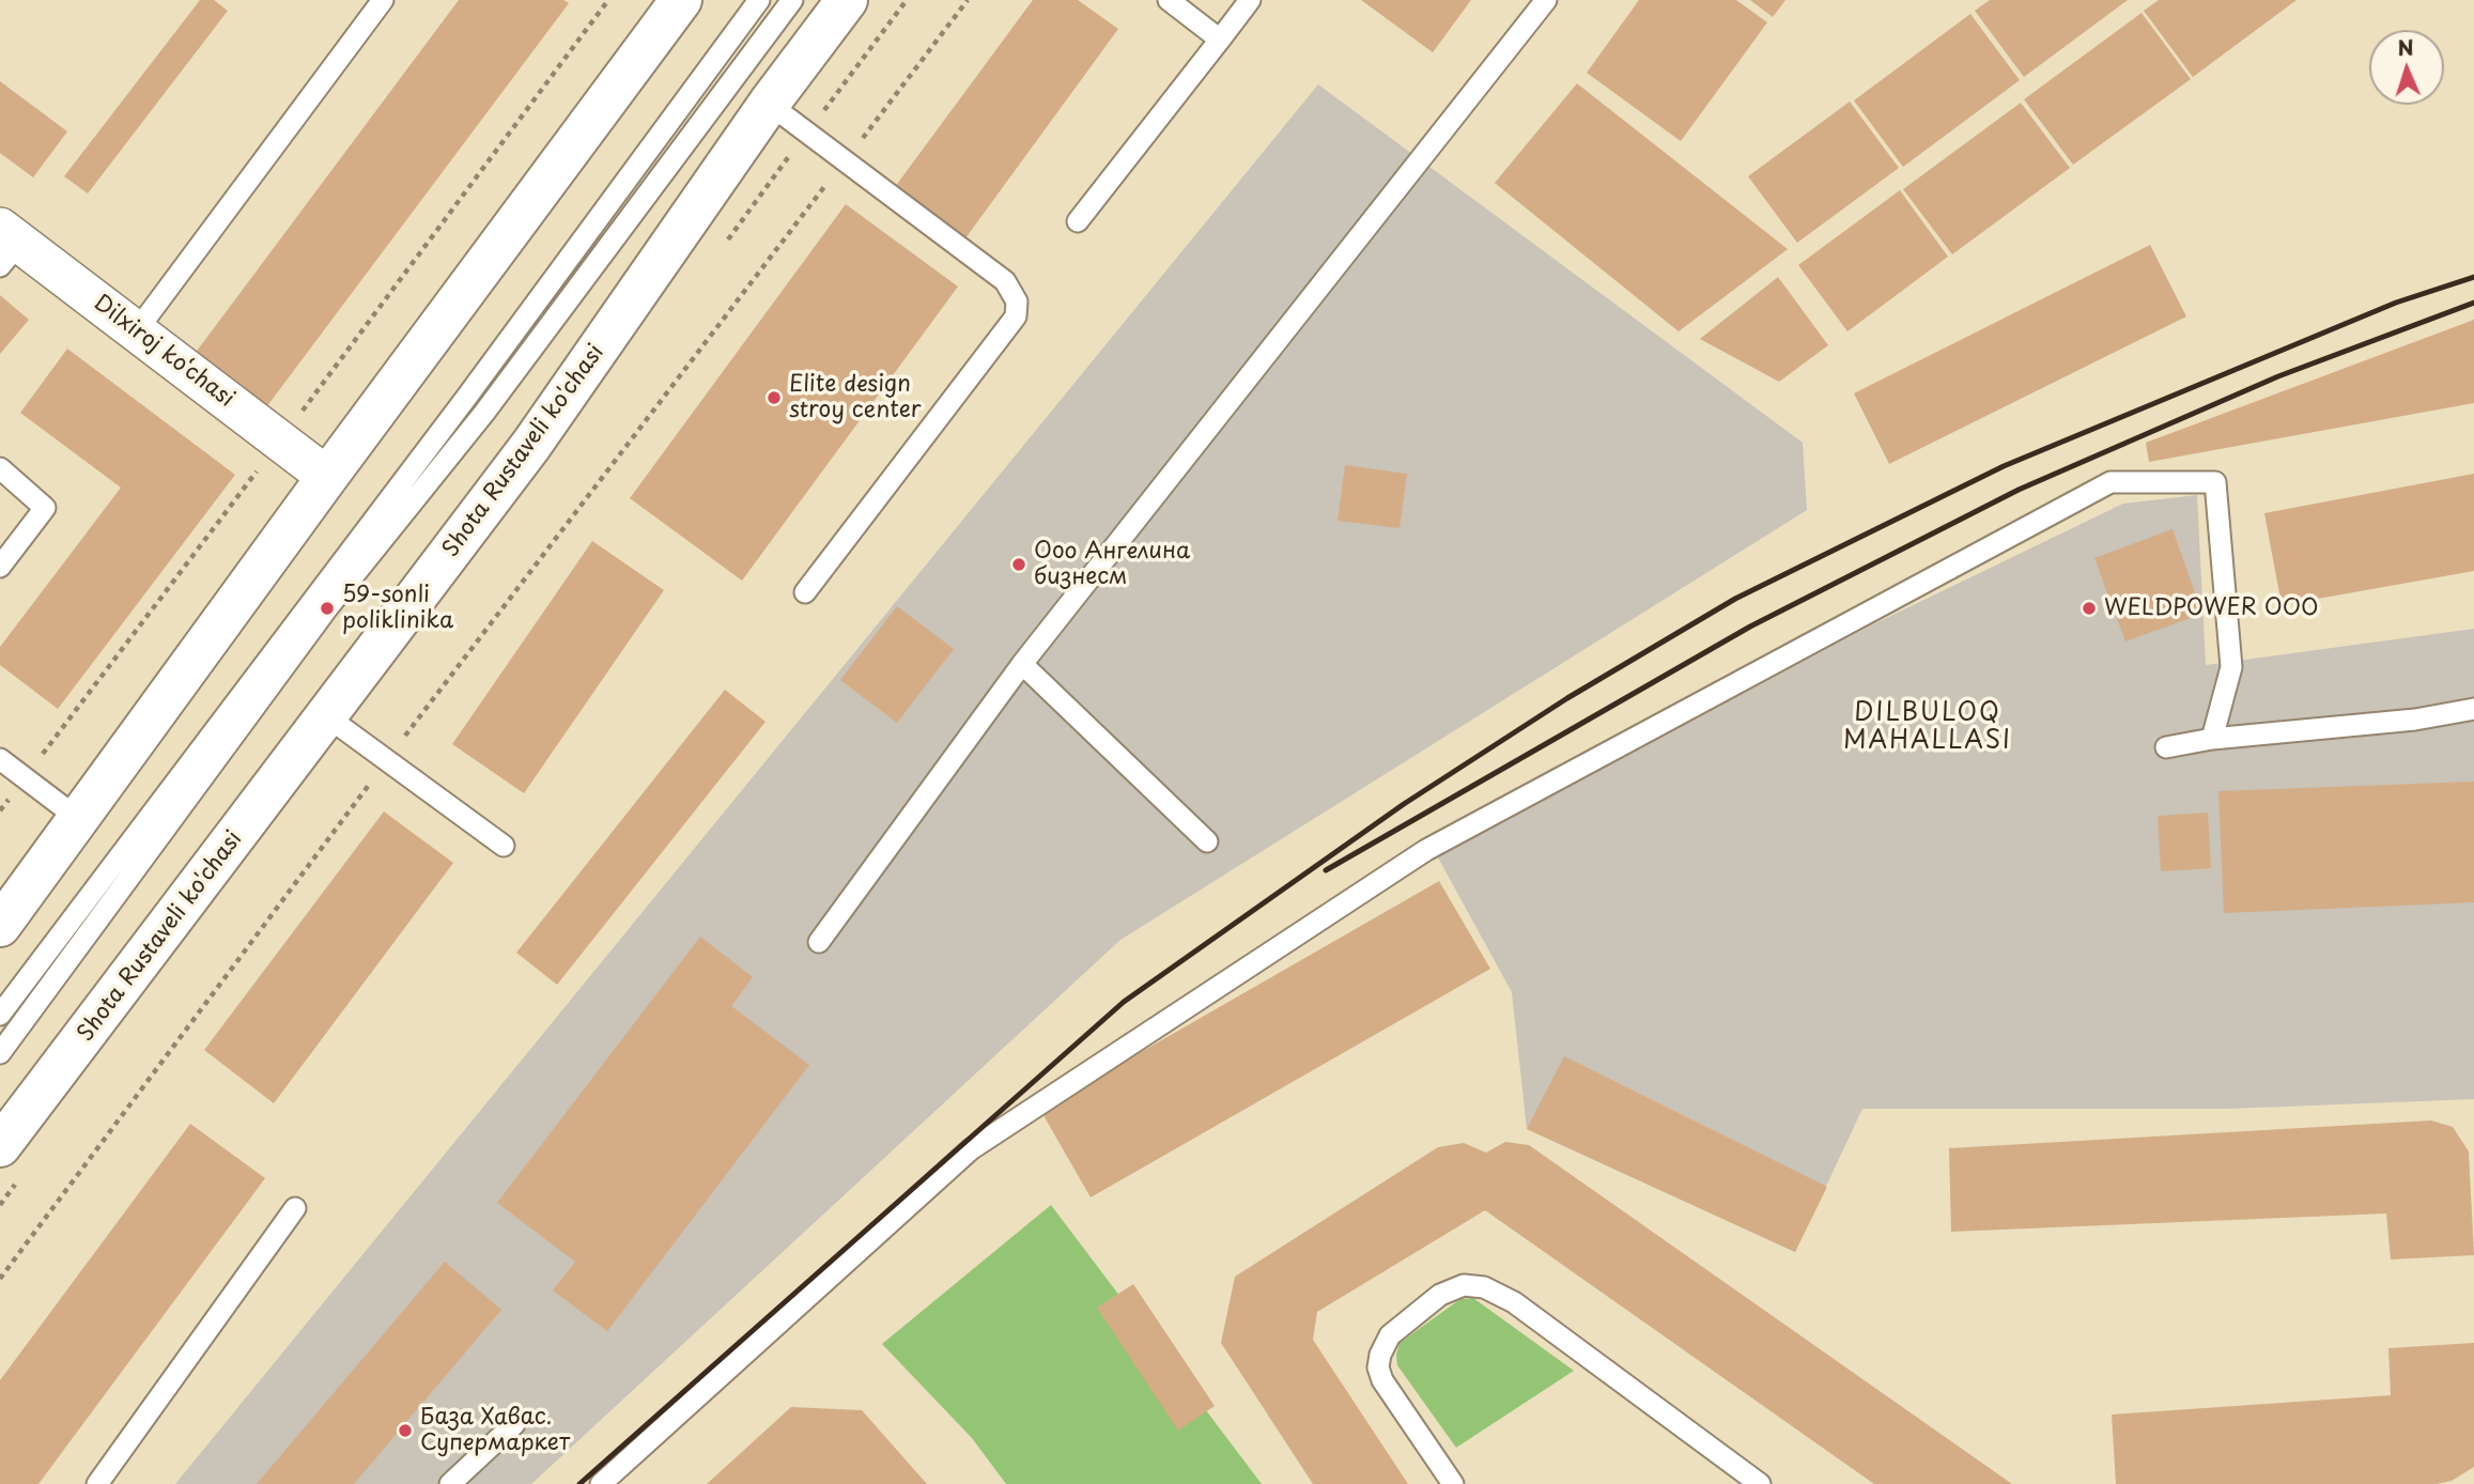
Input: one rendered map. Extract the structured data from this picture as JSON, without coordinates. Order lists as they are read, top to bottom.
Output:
{
  "streets": {
    "main road": ["Shota Rustaveli ko'chasi"],
    "street": ["Dilxiroj ko‘chasi"]
  },
  "districts": ["DILBULOQ MAHALLASI"],
  "places": [
    "Elite design stroy center",
    "Ооо Ангелина бизнесм",
    "59-sonli poliklinika",
    "WELDPOWER ООО",
    "База Хавас. Супермаркет"
  ],
  "north": "top"
}
